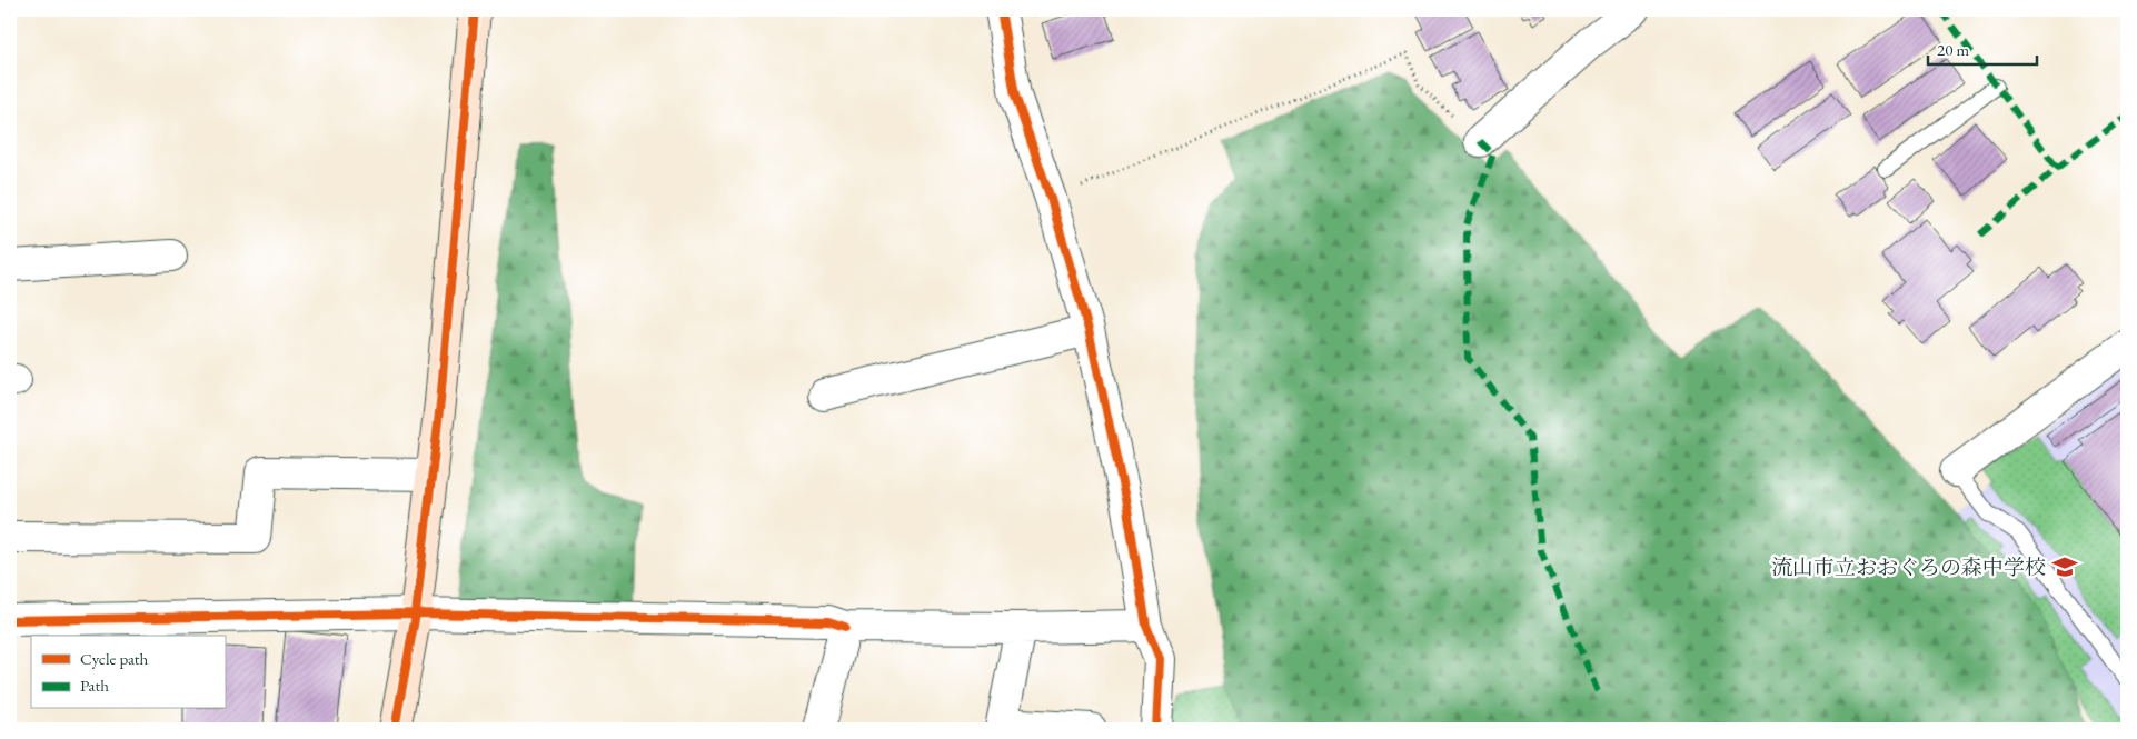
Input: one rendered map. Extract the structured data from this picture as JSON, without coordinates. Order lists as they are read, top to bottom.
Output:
{
  "places": {
    "school or university": ["流山市立おおぐろの森中学校"]
  },
  "legend": ["Cycle path", "Path"],
  "scale_bar": "20 m"
}
